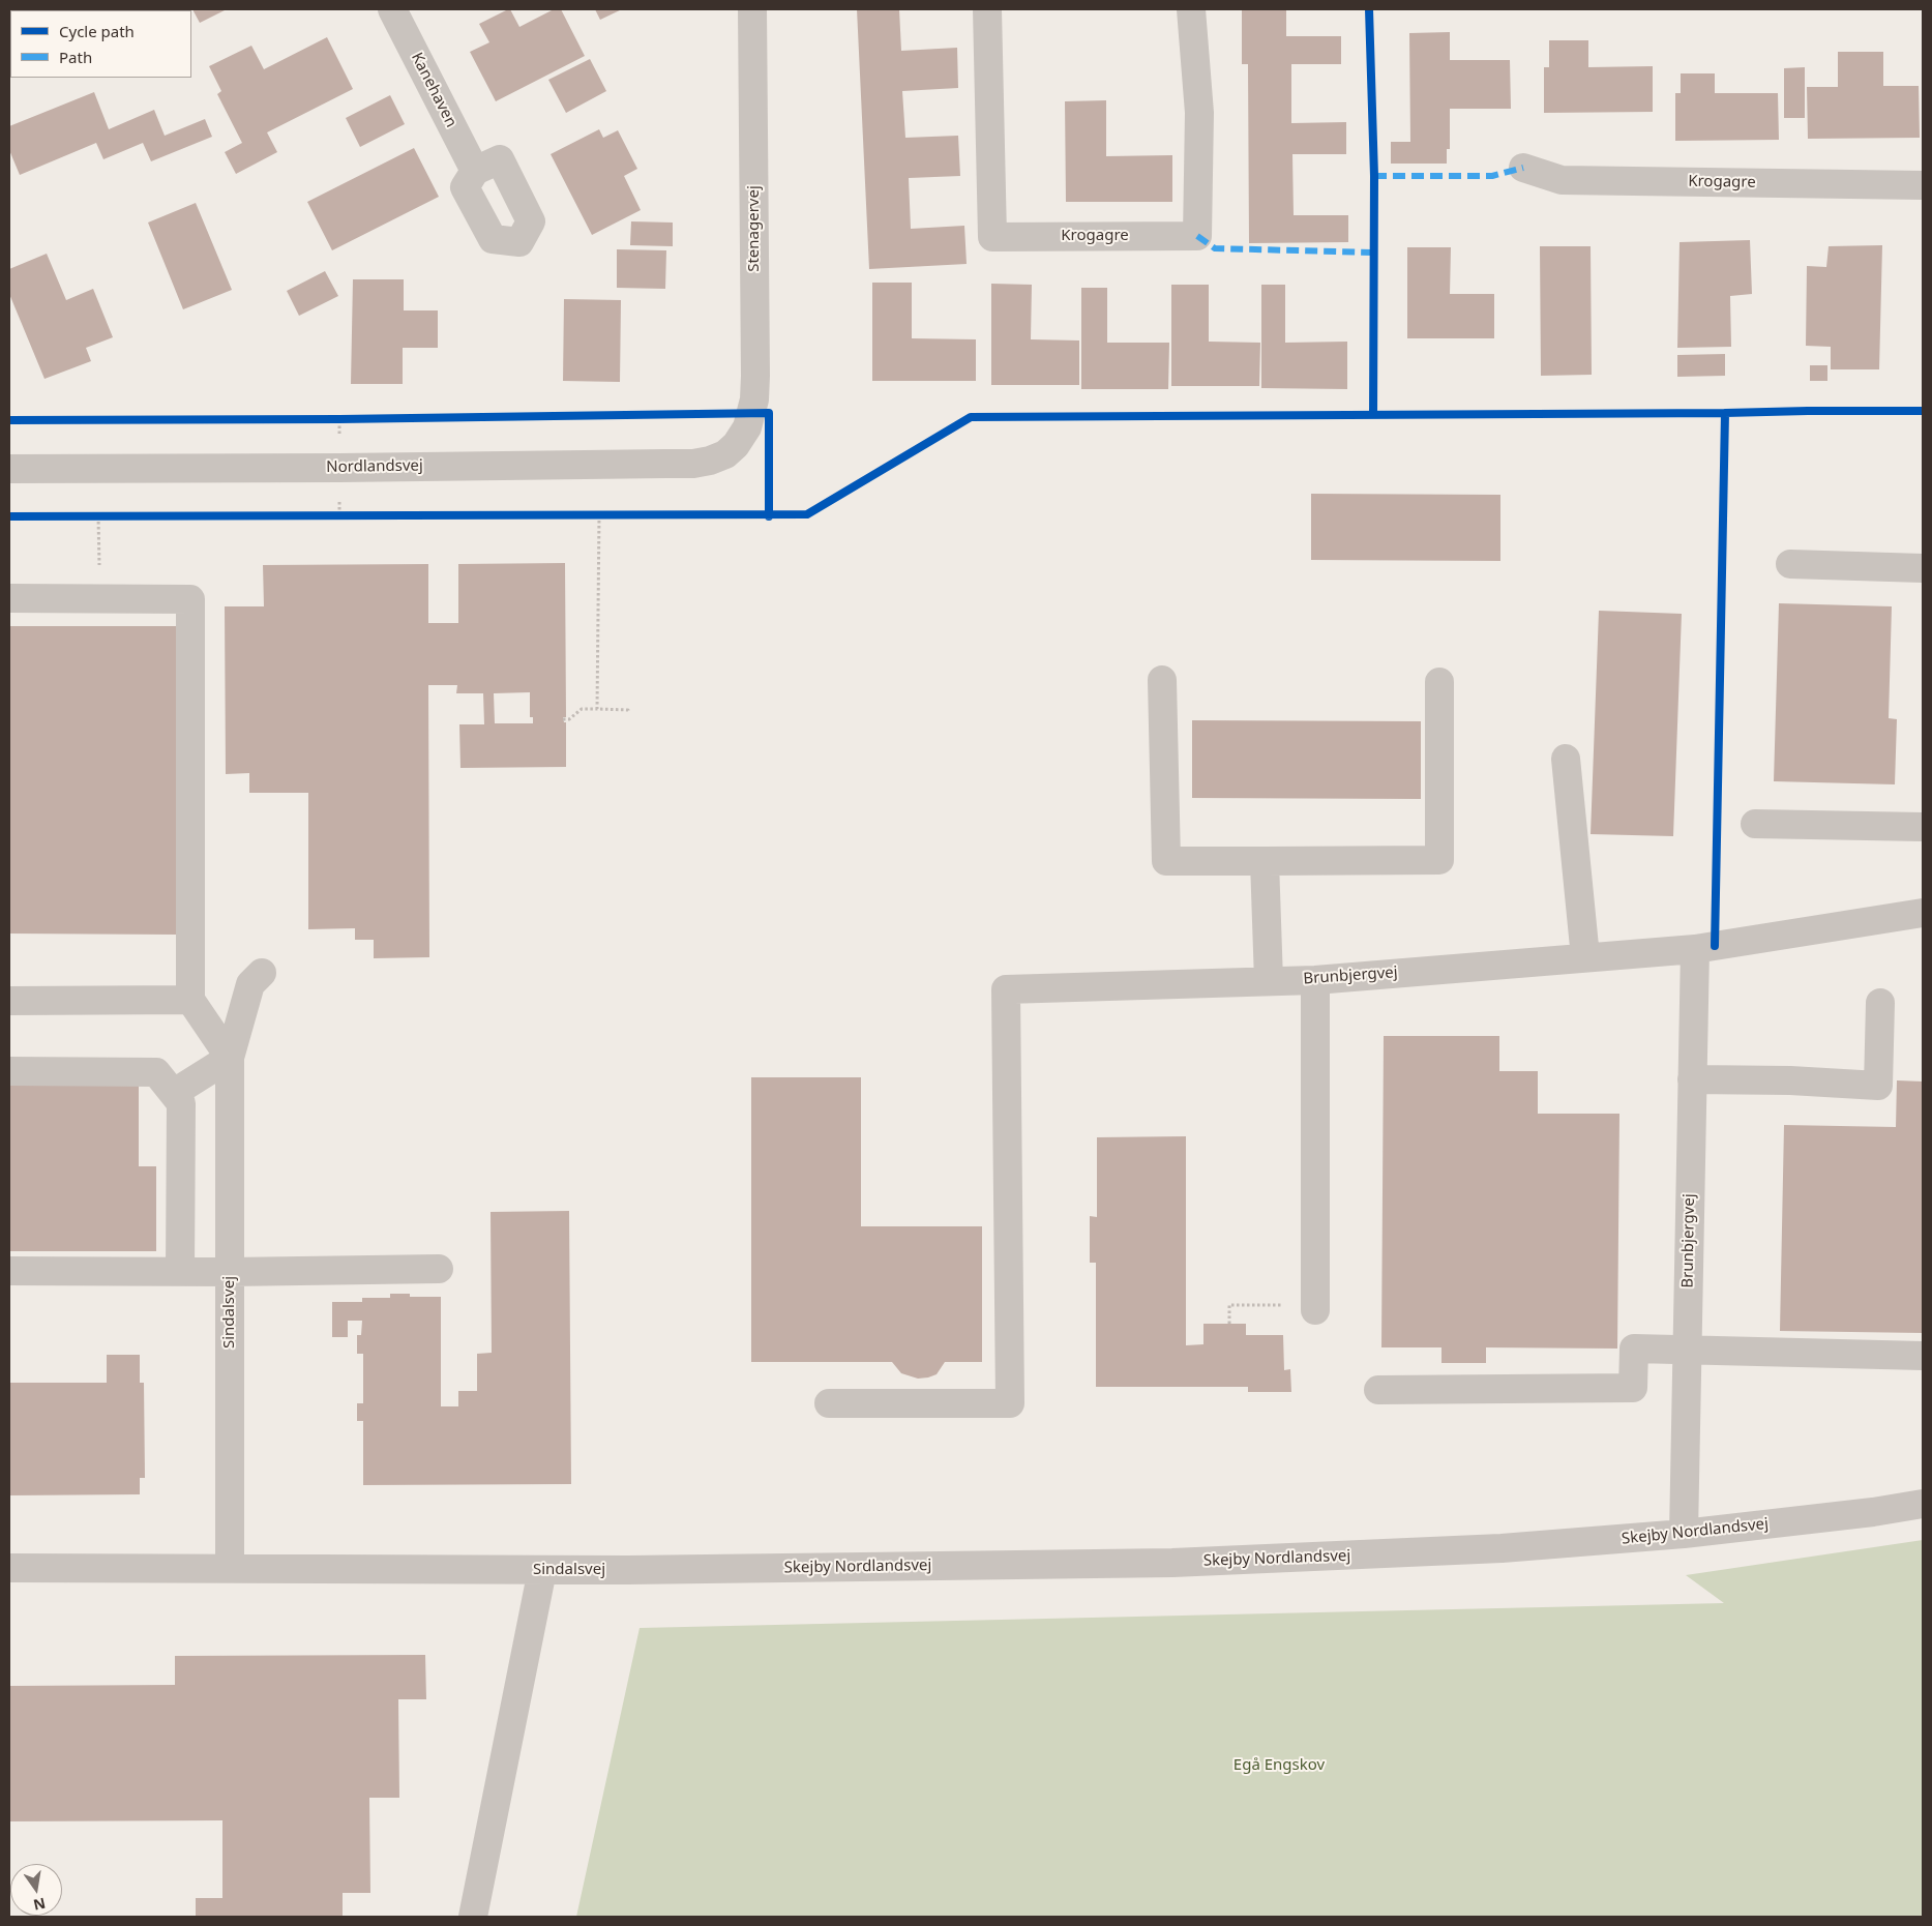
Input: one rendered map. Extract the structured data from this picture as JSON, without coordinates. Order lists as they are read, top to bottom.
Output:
{
  "streets": {
    "street": [
      "Kanehaven",
      "Krogagre",
      "Stenagervej",
      "Nordlandsvej",
      "Brunbjergvej",
      "Sindalsvej",
      "Skejby Nordlandsvej"
    ]
  },
  "crossings": [
    ["Stenagervej", "Nordlandsvej"],
    ["Brunbjergvej", "Skejby Nordlandsvej"],
    ["Sindalsvej", "Skejby Nordlandsvej"]
  ],
  "parks": ["Egå Engskov"],
  "legend": ["Cycle path", "Path"],
  "north": "bottom"
}
